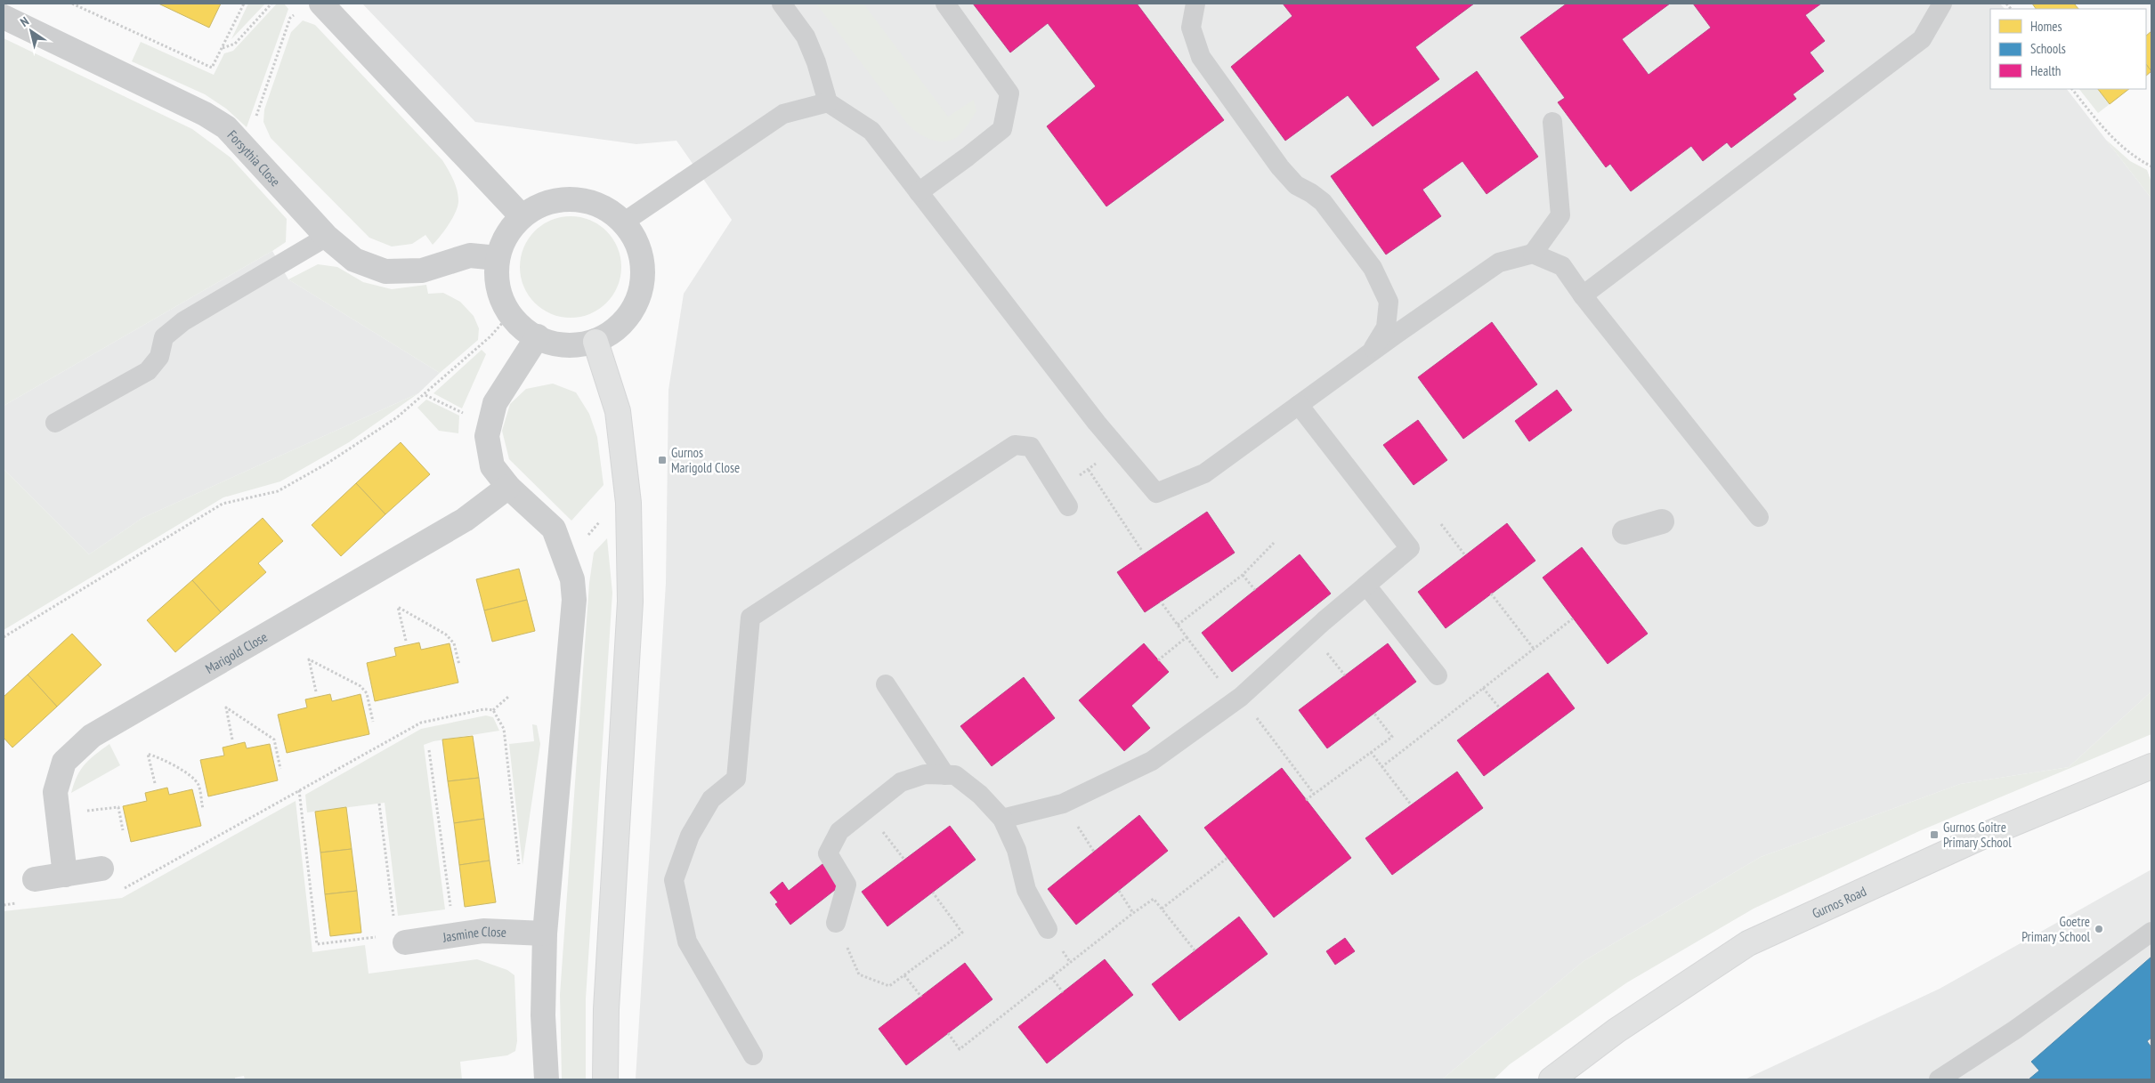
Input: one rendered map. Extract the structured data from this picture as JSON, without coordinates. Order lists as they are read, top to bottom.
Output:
{
  "streets": {
    "street": [
      "Forsythia Close",
      "Marigold Close",
      "Gurnos Road",
      "Jasmine Close"
    ]
  },
  "places": {
    "transit": ["Gurnos Marigold Close", "Gurnos Goitre Primary School"],
    "other": ["Goetre Primary School"]
  },
  "legend": ["Homes", "Schools", "Health"],
  "north": "top left"
}
